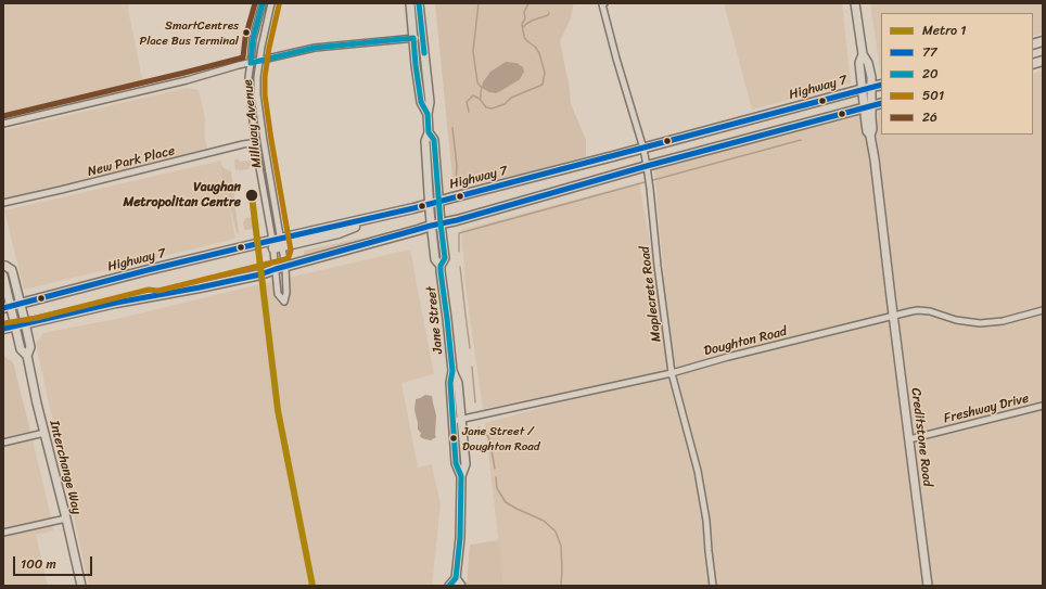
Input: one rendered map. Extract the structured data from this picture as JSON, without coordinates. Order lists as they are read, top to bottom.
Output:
{
  "streets": {
    "main road": ["Highway 7"],
    "street": [
      "Millway Avenue",
      "New Park Place",
      "Maplecrete Road",
      "Jane Street",
      "Doughton Road",
      "Freshway Drive",
      "Creditstone Road",
      "Interchange Way"
    ]
  },
  "crossings": [
    ["Highway 7", "Millway Avenue"],
    ["Highway 7", "Maplecrete Road"],
    ["Highway 7", "Jane Street"],
    ["Highway 7", "Creditstone Road"],
    ["Highway 7", "Interchange Way"],
    ["Millway Avenue", "New Park Place"],
    ["Maplecrete Road", "Doughton Road"],
    ["Jane Street", "Doughton Road"],
    ["Doughton Road", "Creditstone Road"],
    ["Freshway Drive", "Creditstone Road"]
  ],
  "places": ["SmartCentres Place Bus Terminal", "Vaughan Metropolitan Centre", "Jane Street / Doughton Road"],
  "lines": [
    "transit line 20",
    "transit line 26",
    "transit line 501",
    "transit line 77",
    "metro line 1"
  ],
  "legend": [
    "Metro 1",
    "77",
    "20",
    "501",
    "26"
  ],
  "scale_bar": "100 m"
}
